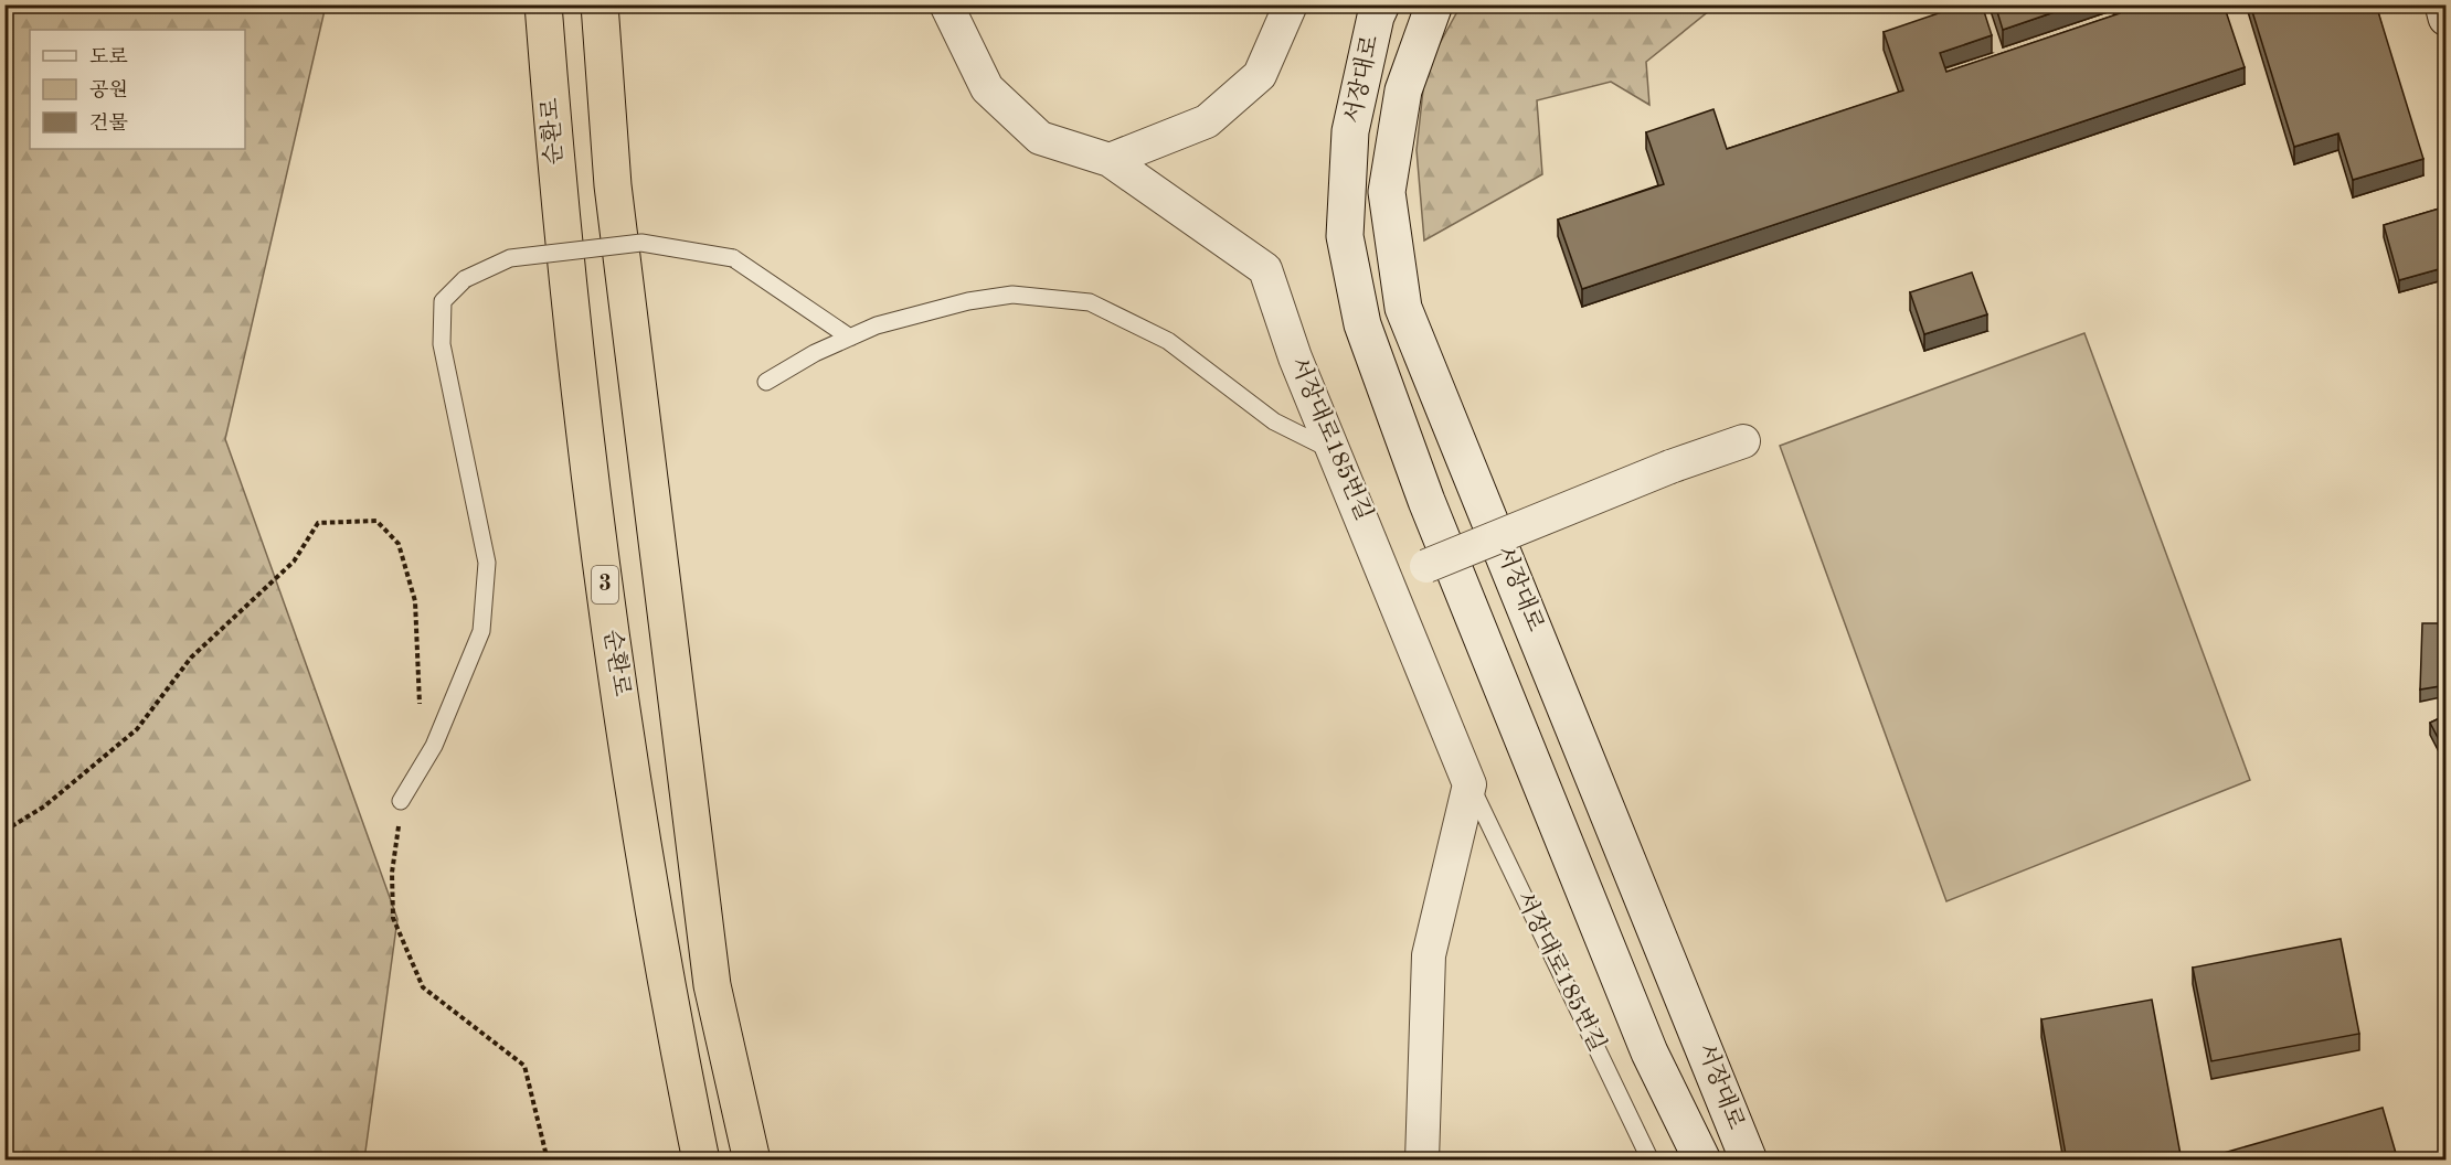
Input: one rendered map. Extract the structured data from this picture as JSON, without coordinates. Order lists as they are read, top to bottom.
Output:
{
  "streets": {
    "highway": ["순환로", "3"],
    "street": ["서장대로", "서장대로185번길"]
  },
  "legend": ["도로", "공원", "건물"]
}
